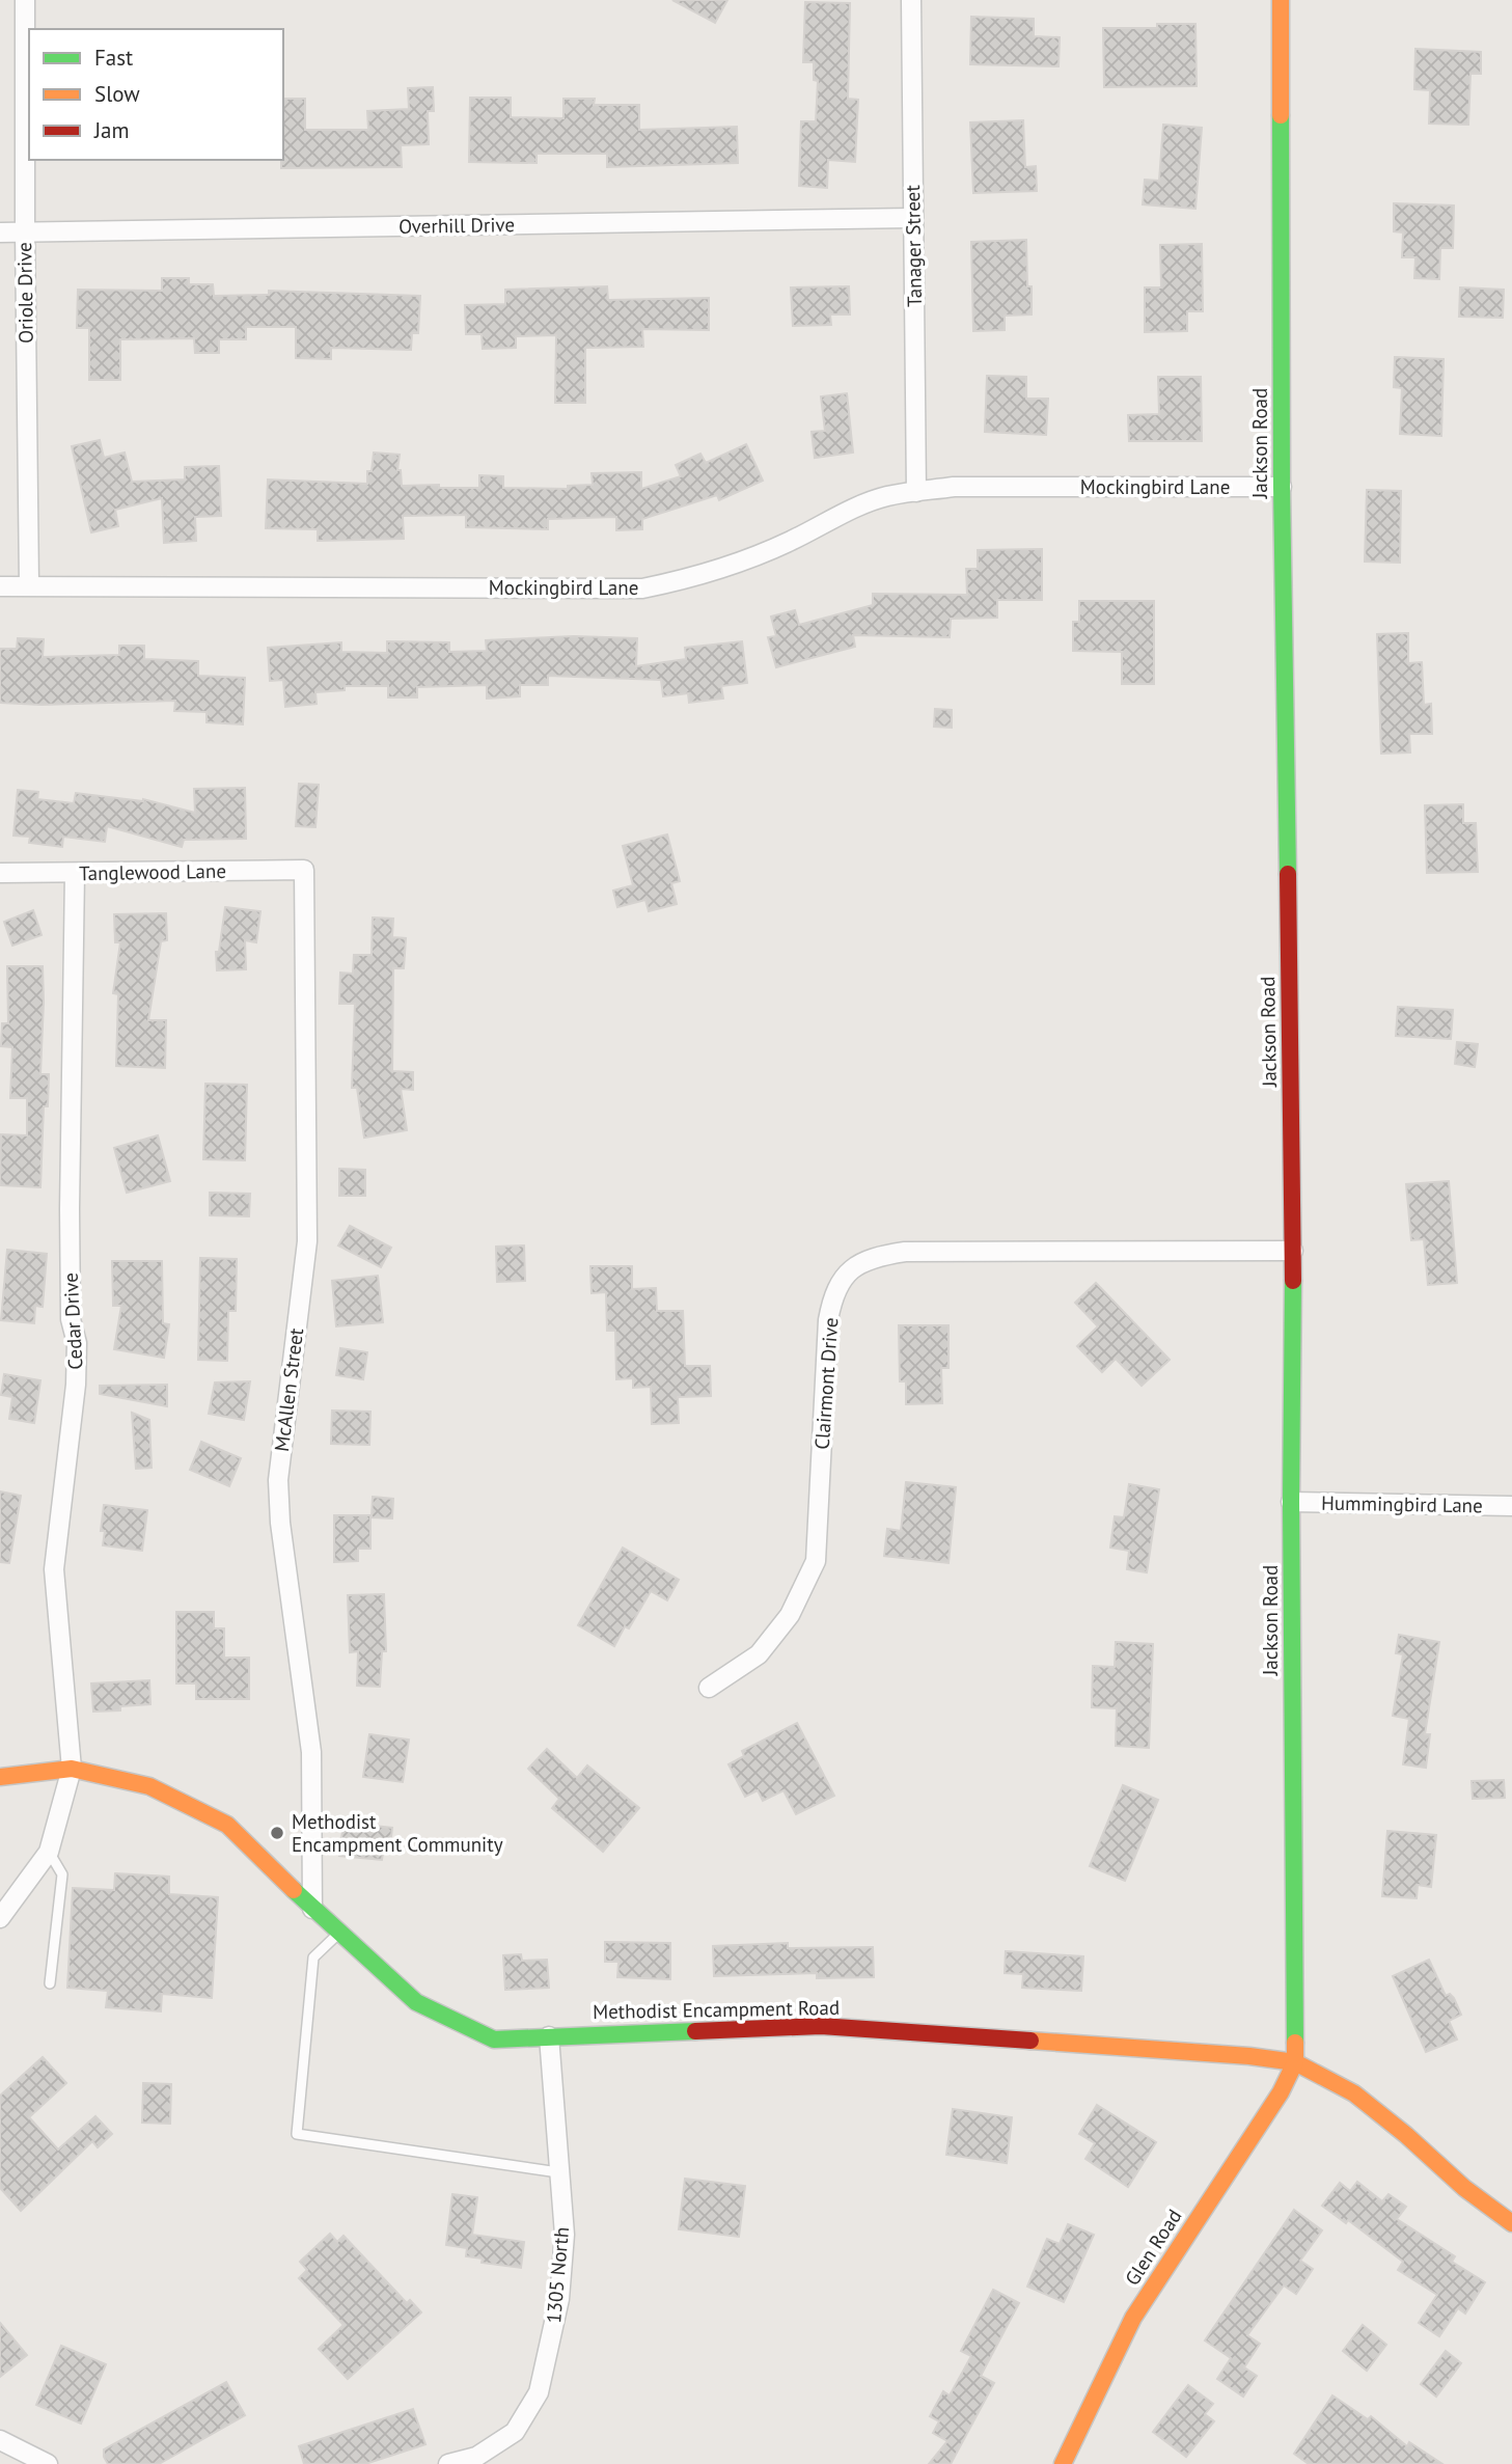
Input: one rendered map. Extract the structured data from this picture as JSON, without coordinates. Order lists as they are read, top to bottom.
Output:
{
  "streets": {
    "street": [
      "Overhill Drive",
      "Tanager Street",
      "Oriole Drive",
      "Jackson Road",
      "Mockingbird Lane",
      "Tanglewood Lane",
      "Cedar Drive",
      "Clairmont Drive",
      "McAllen Street",
      "Hummingbird Lane",
      "Methodist Encampment Road",
      "Glen Road",
      "1305 North"
    ]
  },
  "crossings": [
    ["Overhill Drive", "Tanager Street"],
    ["Overhill Drive", "Oriole Drive"],
    ["Tanager Street", "Mockingbird Lane"],
    ["Oriole Drive", "Mockingbird Lane"],
    ["Jackson Road", "Mockingbird Lane"],
    ["Jackson Road", "Clairmont Drive"],
    ["Jackson Road", "Hummingbird Lane"],
    ["Jackson Road", "Methodist Encampment Road"],
    ["Jackson Road", "Glen Road"],
    ["Tanglewood Lane", "Cedar Drive"],
    ["Tanglewood Lane", "McAllen Street"],
    ["Cedar Drive", "Methodist Encampment Road"],
    ["McAllen Street", "Methodist Encampment Road"],
    ["Methodist Encampment Road", "Glen Road"],
    ["Methodist Encampment Road", "1305 North"]
  ],
  "places": ["Methodist Encampment Community"],
  "legend": ["Fast", "Slow", "Jam"]
}
